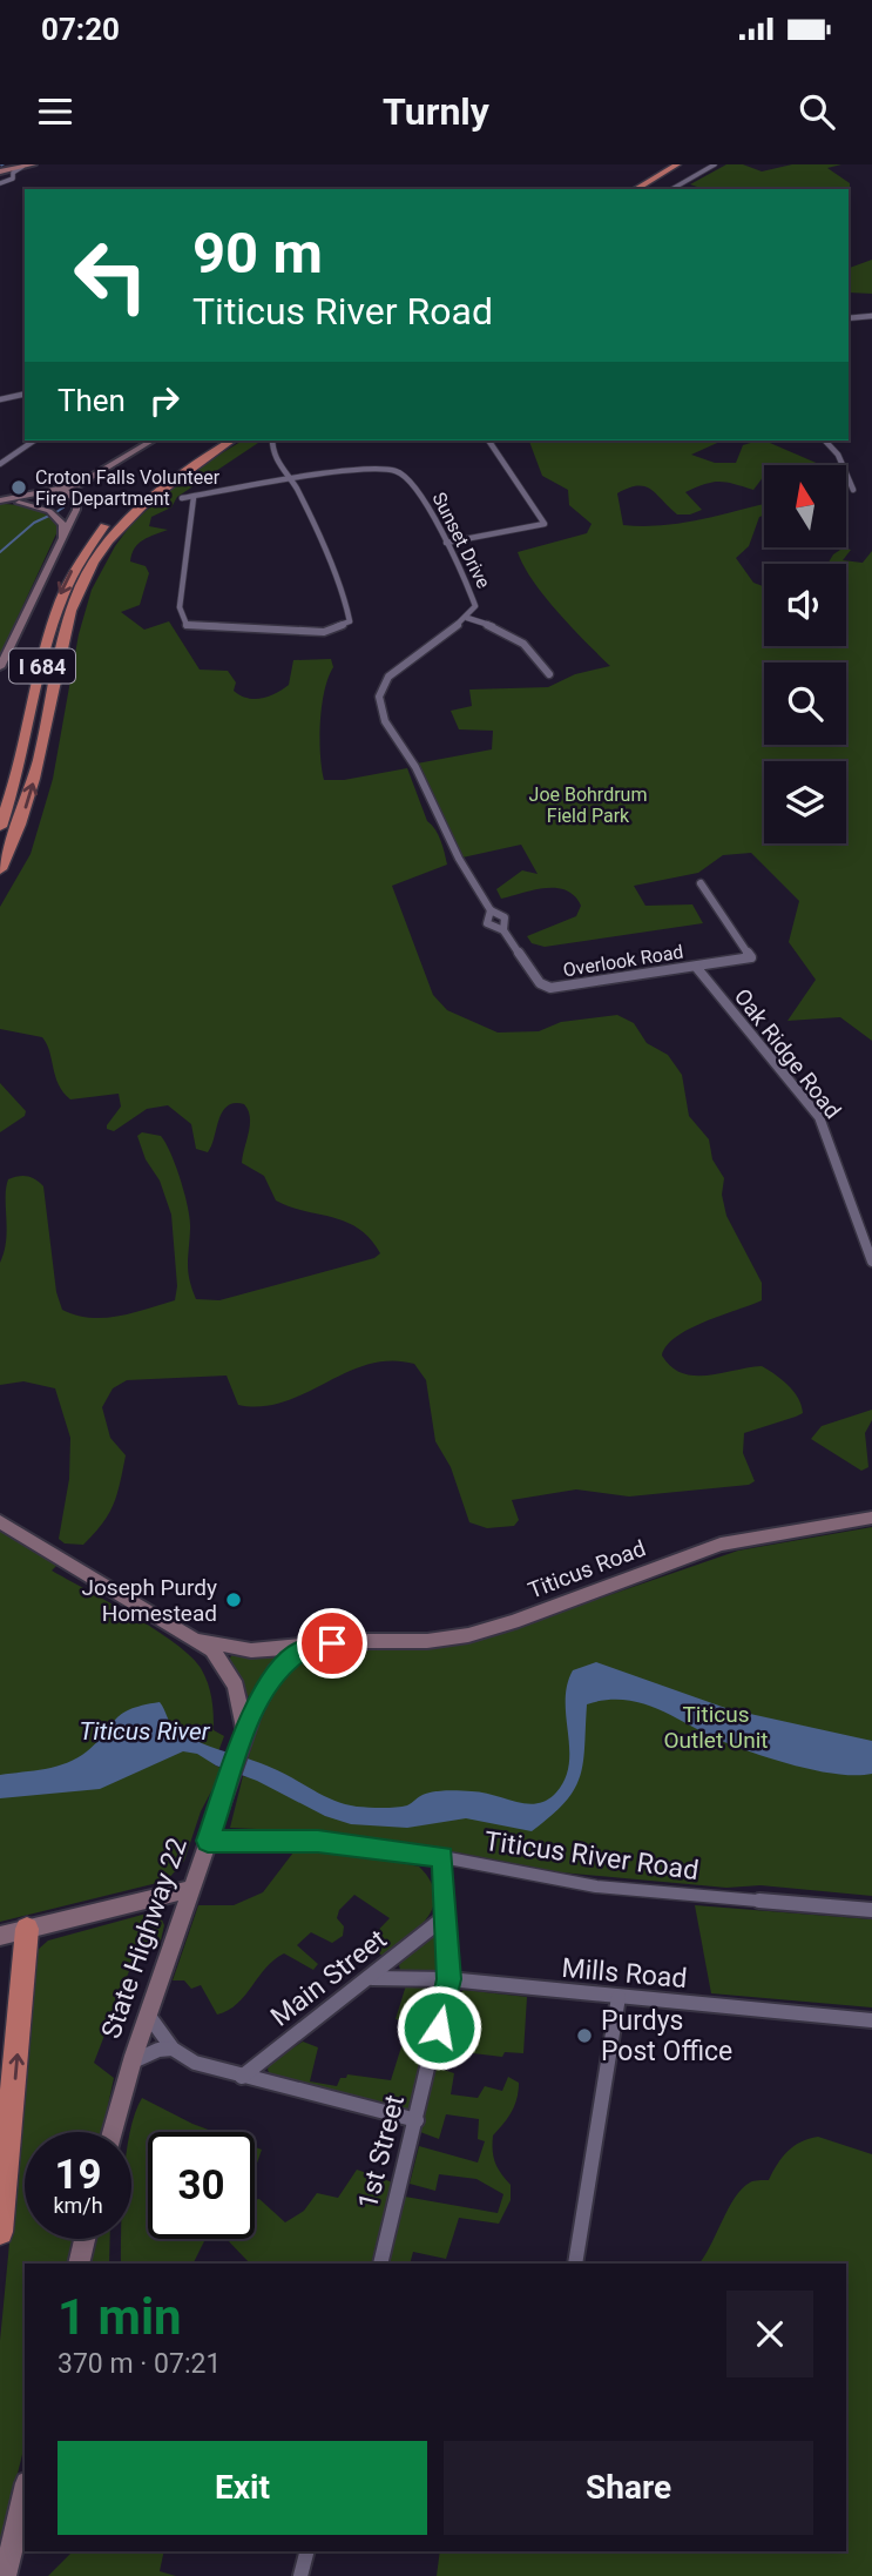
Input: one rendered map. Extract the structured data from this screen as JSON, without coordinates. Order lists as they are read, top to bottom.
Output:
{
  "streets": {
    "highway": ["I 684"],
    "main road": ["Titicus Road", "State Highway 22"],
    "street": [
      "Sunset Drive",
      "Overlook Road",
      "Oak Ridge Road",
      "Titicus River Road",
      "Mills Road",
      "Main Street",
      "1st Street"
    ]
  },
  "crossings": [
    ["Sunset Drive", "Overlook Road"],
    ["Overlook Road", "Oak Ridge Road"],
    ["Titicus Road", "State Highway 22"],
    ["Titicus River Road", "State Highway 22"],
    ["Titicus River Road", "1st Street"],
    ["Mills Road", "Main Street"],
    ["Mills Road", "1st Street"],
    ["Main Street", "1st Street"]
  ],
  "water": ["Titicus River"],
  "parks": ["Joe Bohrdrum Field Park", "Titicus Outlet Unit"],
  "places": ["Croton Falls Volunteer Fire Department", "Joseph Purdy Homestead", "Purdys Post Office"],
  "north": "top",
  "page": {
    "status": "07:20",
    "header": "Turnly",
    "turn": ["90 m", "Titicus River Road"],
    "then": "Then",
    "speed": "19 km/h",
    "limit": "30",
    "heading": ["1 min", "370 m · 07:21"],
    "buttons": ["Exit", "Share"]
  }
}
